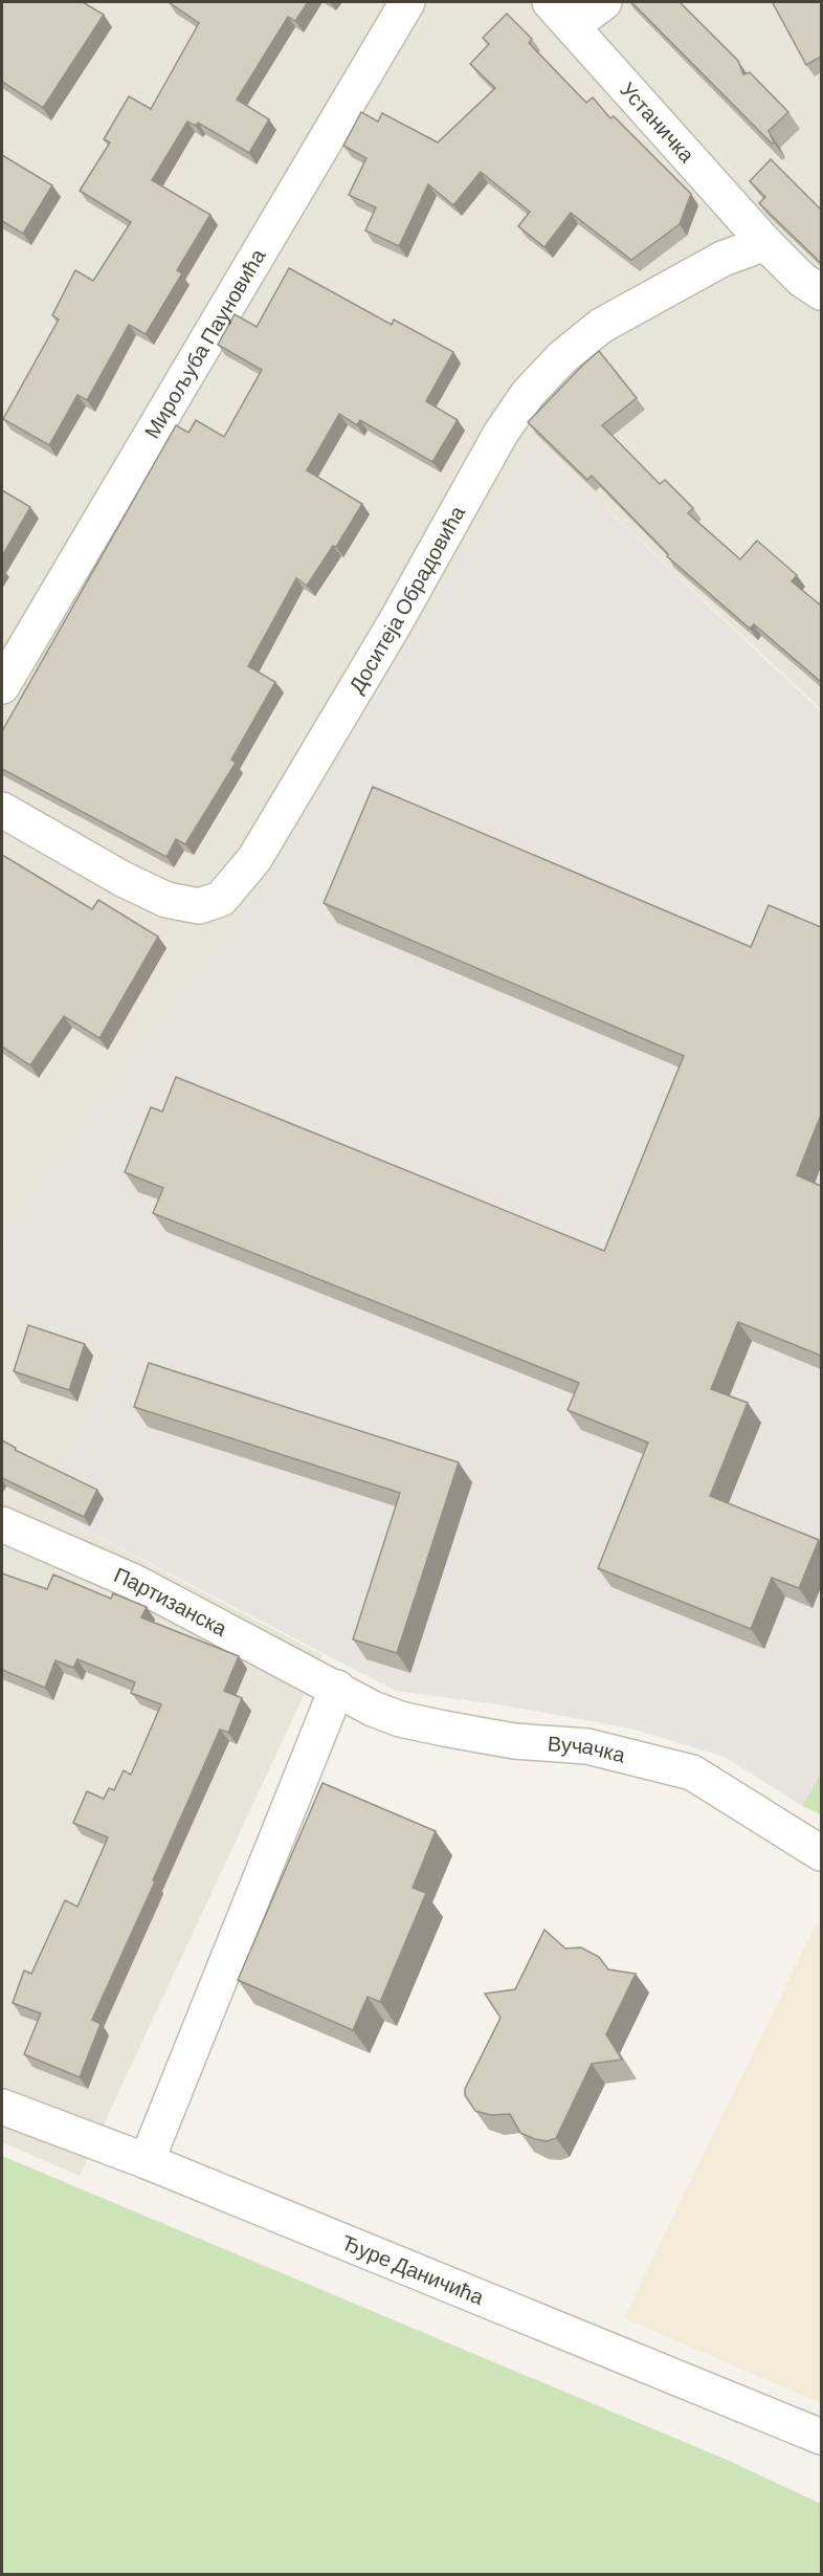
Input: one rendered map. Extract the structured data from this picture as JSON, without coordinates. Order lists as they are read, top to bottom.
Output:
{
  "streets": {
    "street": [
      "Устаничка",
      "Мирољуба Пауновића",
      "Доситеја Обрадовића",
      "Партизанска",
      "Вучачка",
      "Ђуре Даничића"
    ]
  },
  "crossings": [
    ["Устаничка", "Доситеја Обрадовића"],
    ["Партизанска", "Вучачка"]
  ]
}
